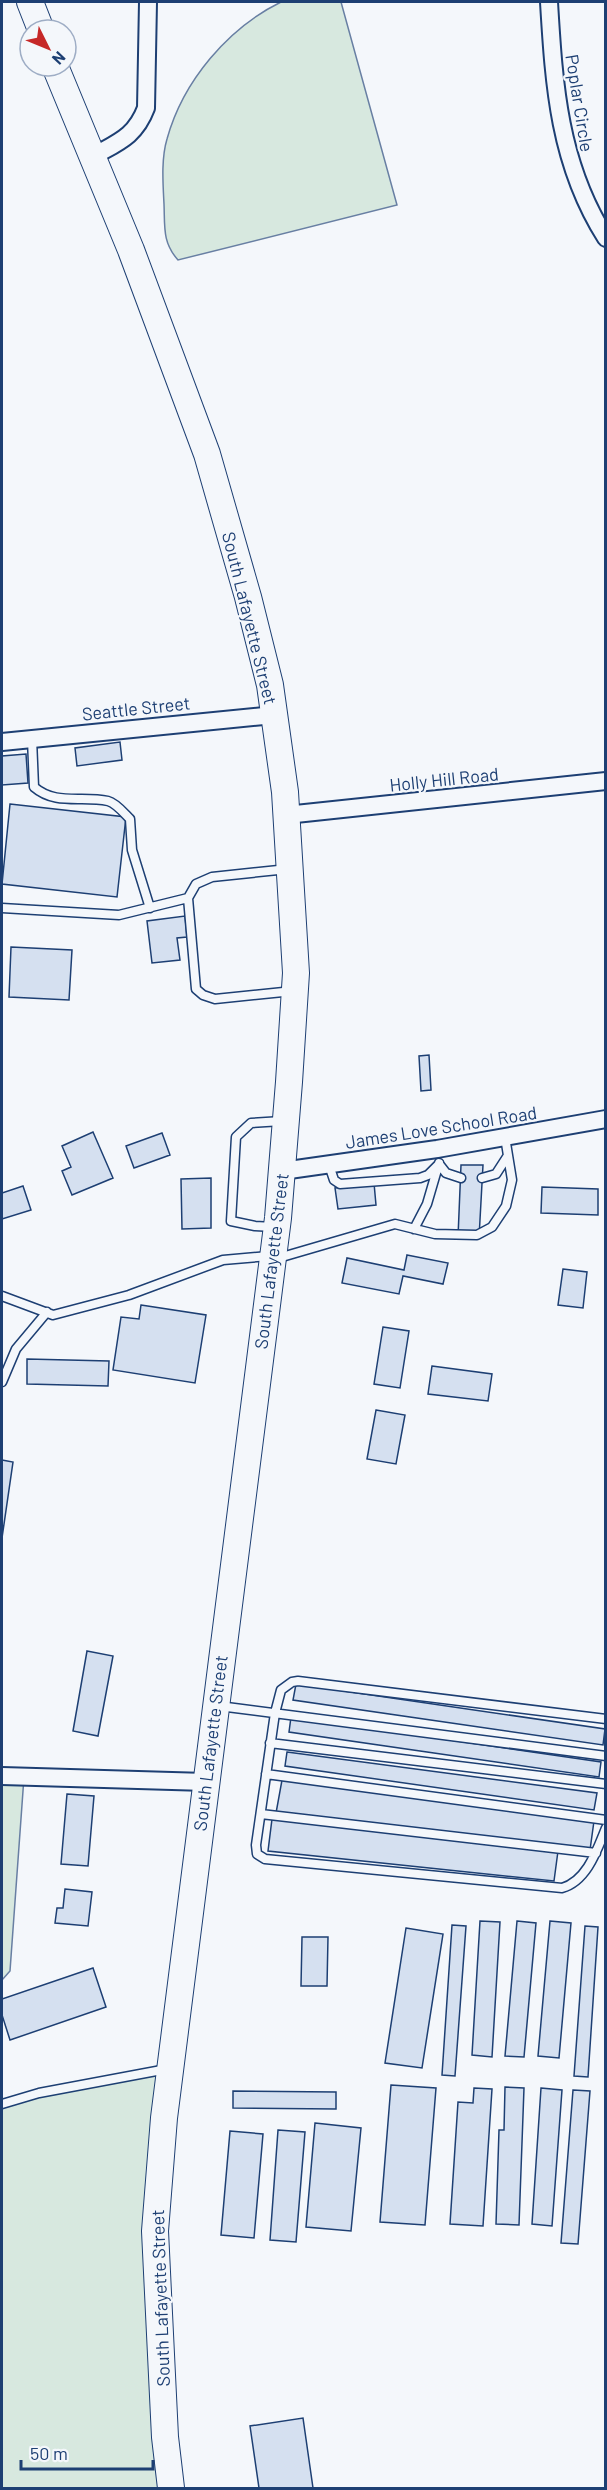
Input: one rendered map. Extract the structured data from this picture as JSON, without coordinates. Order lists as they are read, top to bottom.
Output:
{
  "streets": {
    "main road": ["South Lafayette Street"],
    "street": [
      "Poplar Circle",
      "Seattle Street",
      "Holly Hill Road",
      "James Love School Road"
    ]
  },
  "crossings": [
    ["South Lafayette Street", "Seattle Street"],
    ["South Lafayette Street", "Holly Hill Road"],
    ["South Lafayette Street", "James Love School Road"]
  ],
  "scale_bar": "50 m",
  "north": "bottom right"
}
